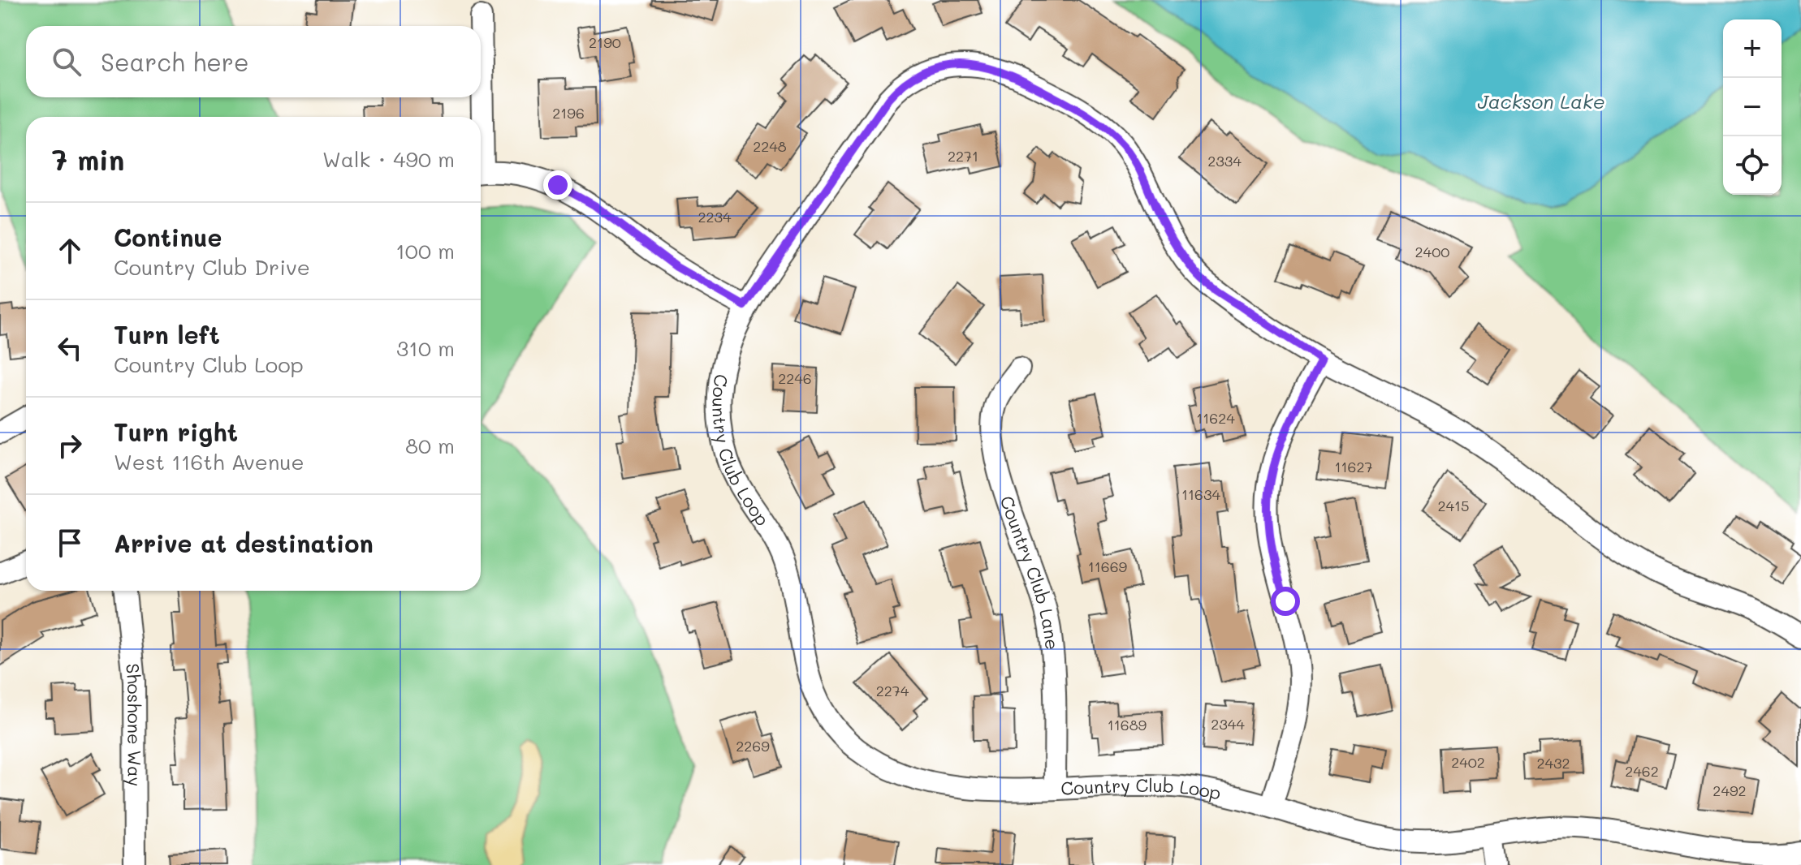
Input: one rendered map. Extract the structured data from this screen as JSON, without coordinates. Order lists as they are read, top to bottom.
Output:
{
  "streets": {
    "street": ["Country Club Loop", "Country Club Lane", "Shoshone Way"]
  },
  "crossings": [
    ["Country Club Loop", "Country Club Lane"]
  ],
  "water": ["Jackson Lake"],
  "house_numbers": [
    "2190",
    "2196",
    "2248",
    "2271",
    "2334",
    "2234",
    "2400",
    "2246",
    "11624",
    "11627",
    "11634",
    "2415",
    "11669",
    "2274",
    "2344",
    "11689",
    "2269",
    "2402",
    "2432",
    "2462",
    "2492"
  ],
  "page": {
    "map_buttons": ["+", "−"],
    "search": "Search here",
    "heading": ["7 min", "Walk · 490 m"],
    "list": [
      ["Continue", "Country Club Drive", "100 m"],
      ["Turn left", "Country Club Loop", "310 m"],
      ["Turn right", "West 116th Avenue", "80 m"],
      "Arrive at destination"
    ]
  }
}
